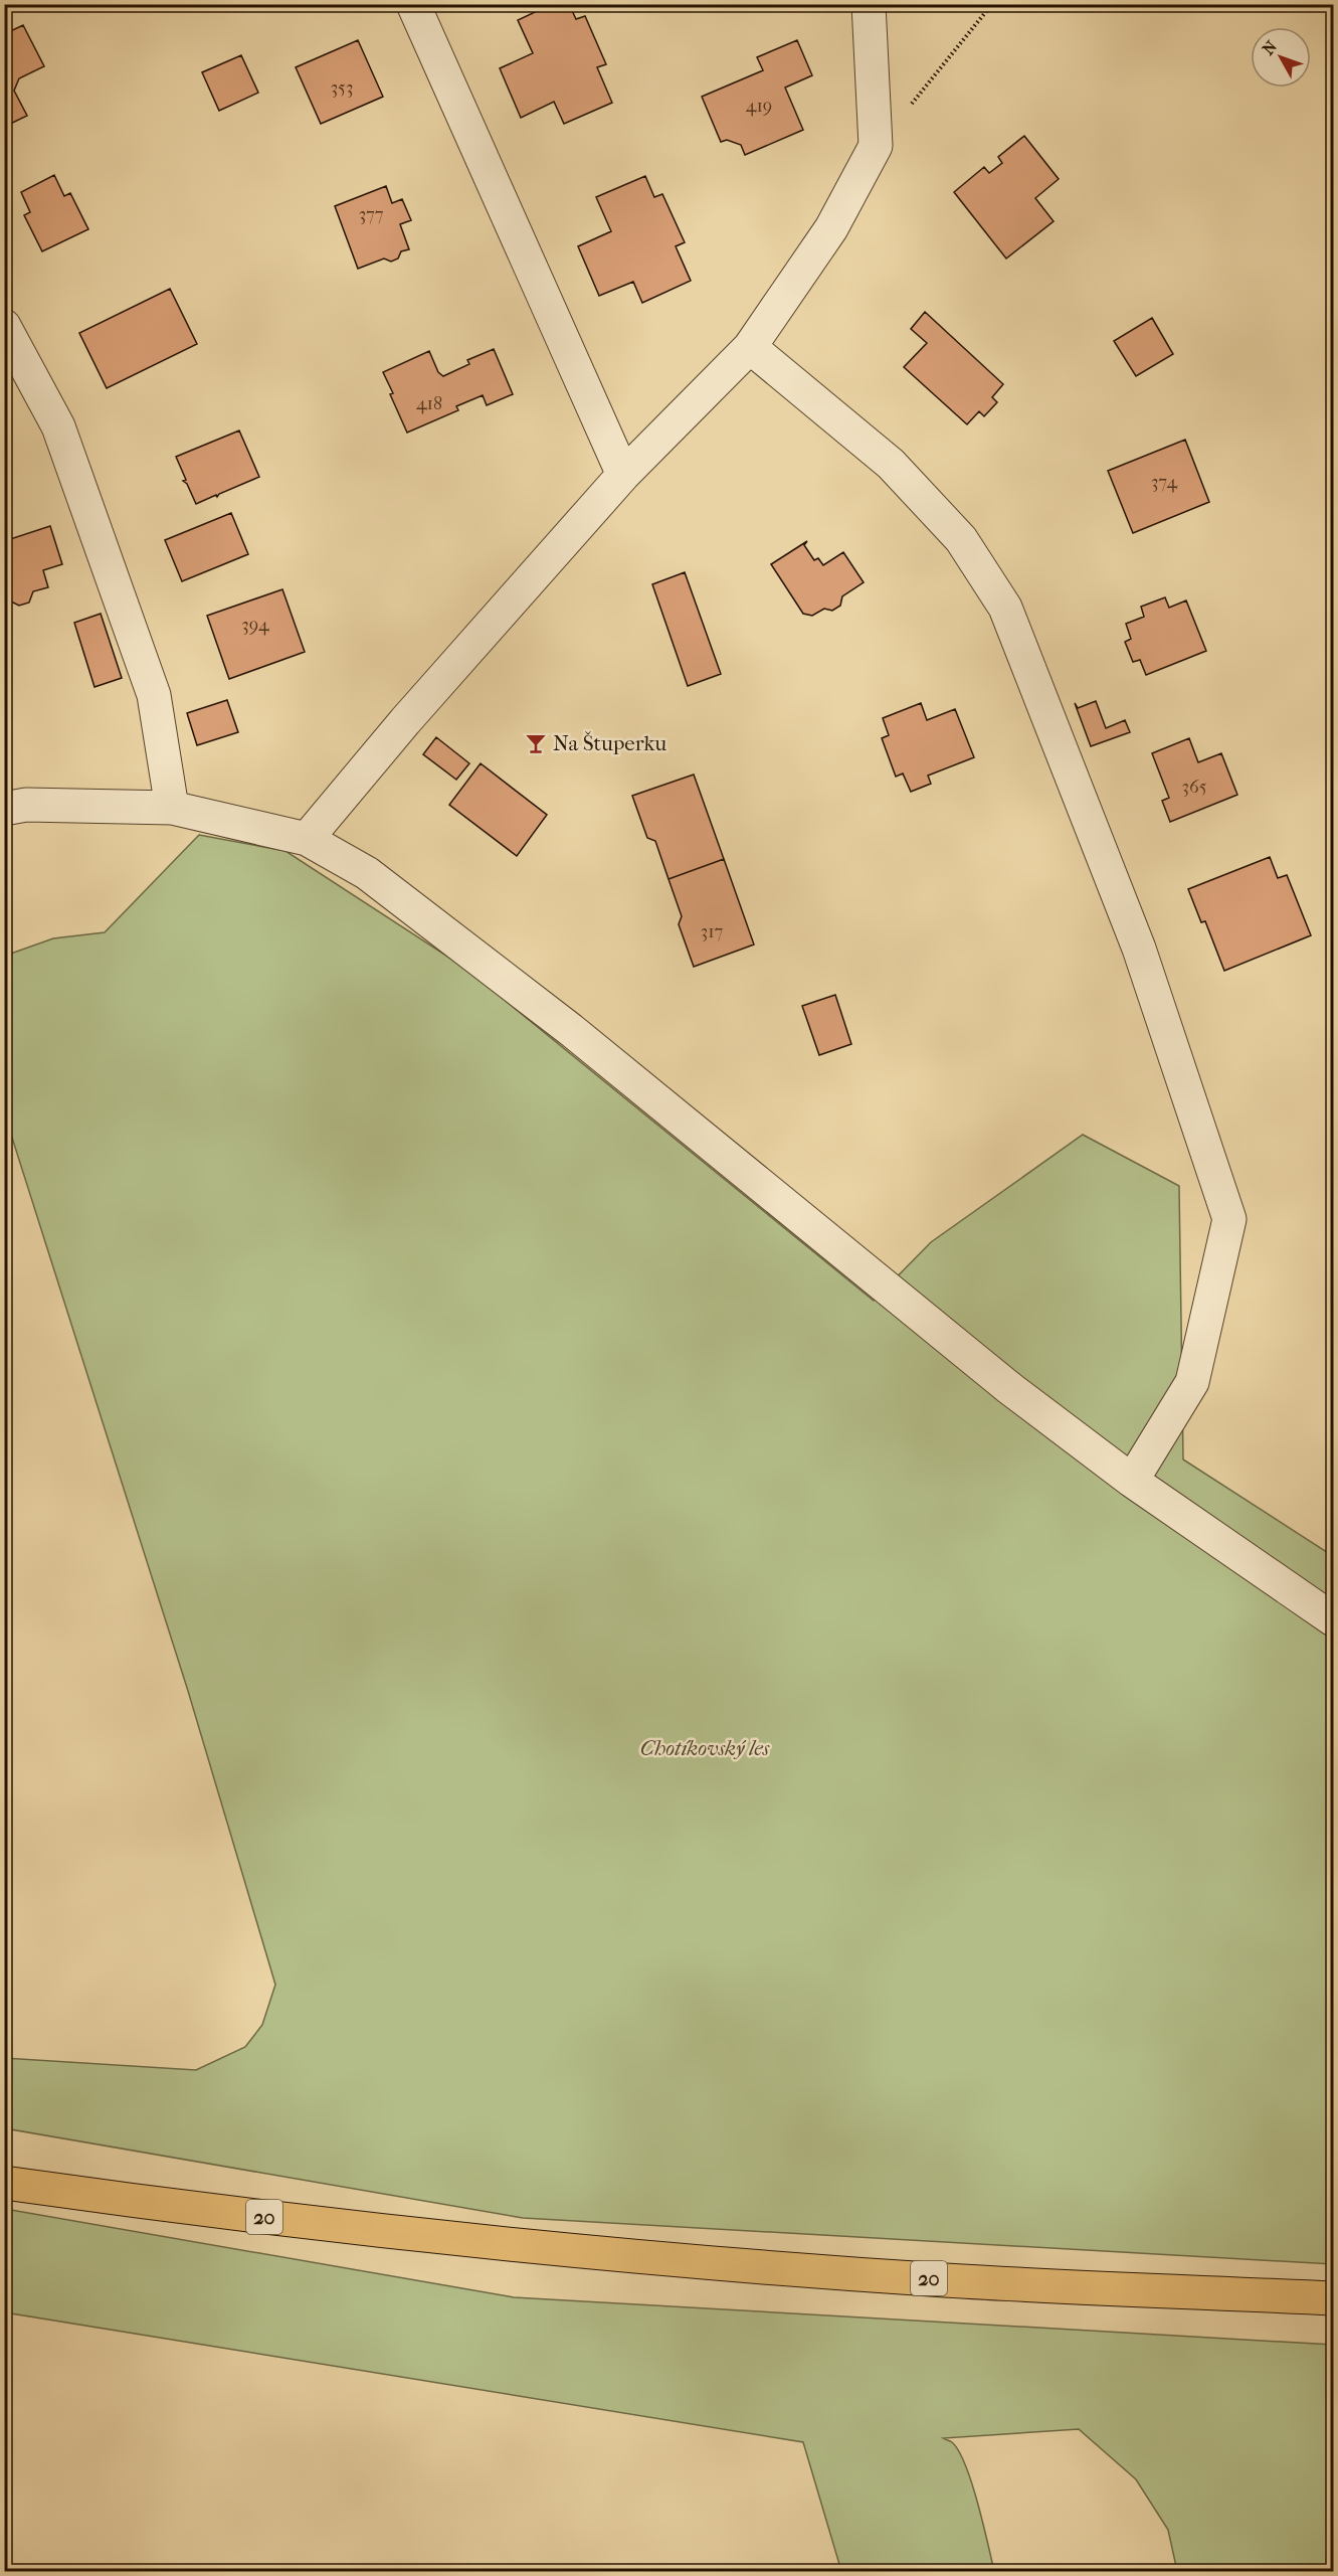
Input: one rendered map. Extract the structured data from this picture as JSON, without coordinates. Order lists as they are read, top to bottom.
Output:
{
  "streets": {
    "main road": ["20"]
  },
  "parks": ["Chotíkovský les"],
  "places": {
    "bar": ["Na Štuperku"]
  },
  "house_numbers": [
    "353",
    "419",
    "377",
    "418",
    "374",
    "394",
    "365",
    "317"
  ],
  "north": "top left"
}
